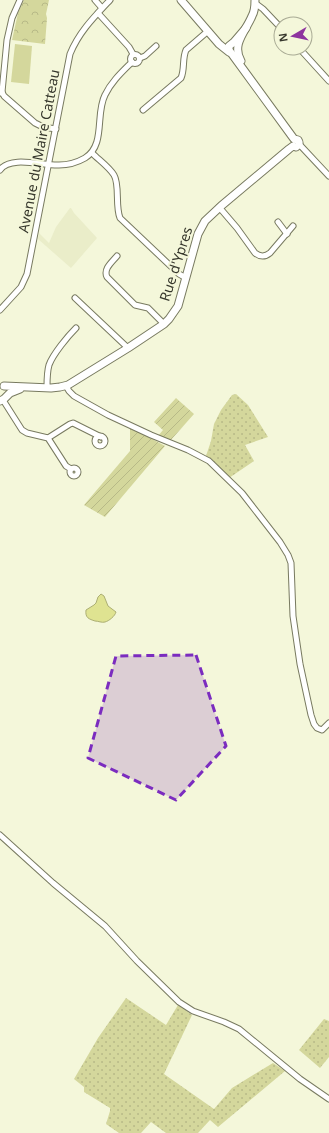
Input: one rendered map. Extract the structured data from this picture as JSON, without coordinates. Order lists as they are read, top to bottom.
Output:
{
  "streets": {
    "main road": ["Rue d'Ypres"],
    "street": ["Avenue du Maire Catteau"]
  },
  "north": "left"
}
